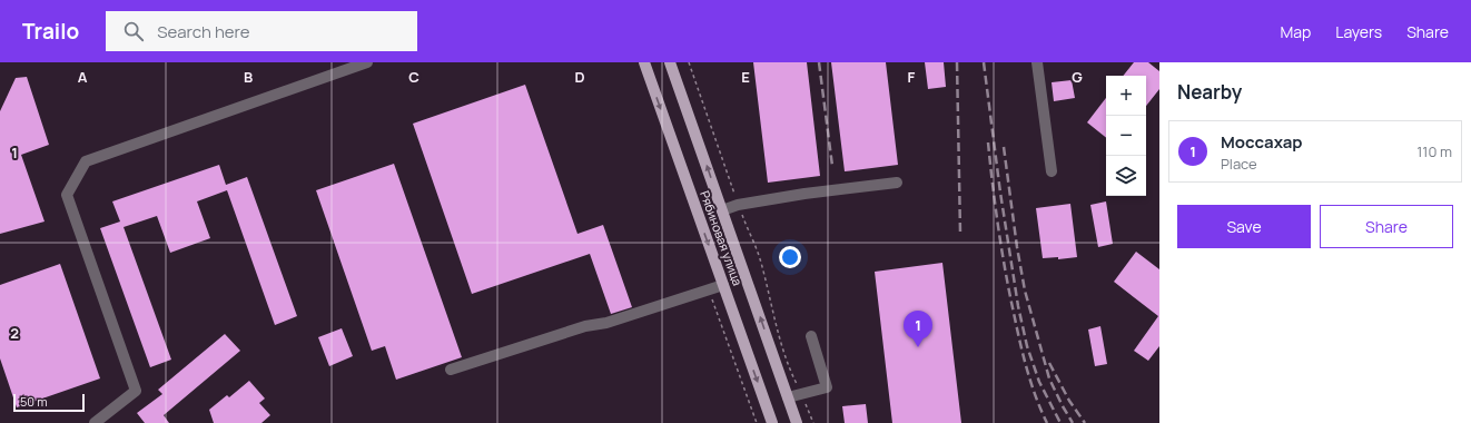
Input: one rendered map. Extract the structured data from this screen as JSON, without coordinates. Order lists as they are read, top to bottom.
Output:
{
  "streets": {
    "main road": ["Рябиновая улица"]
  },
  "scale_bar": "50 m",
  "page": {
    "header": "Trailo",
    "search": "Search here",
    "nav": ["Map", "Layers", "Share"],
    "heading": "Nearby",
    "map_buttons": ["+", "−"],
    "list": [
      {
        "mark": "1",
        "name": "Моссахар",
        "note": "Place",
        "value": "110 m"
      }
    ],
    "buttons": ["Save", "Share"],
    "pins": "1",
    "scale": "50 m"
  },
  "grid": {
    "columns": [
      "A",
      "B",
      "C",
      "D",
      "E",
      "F",
      "G"
    ],
    "rows": ["1", "2"]
  }
}
